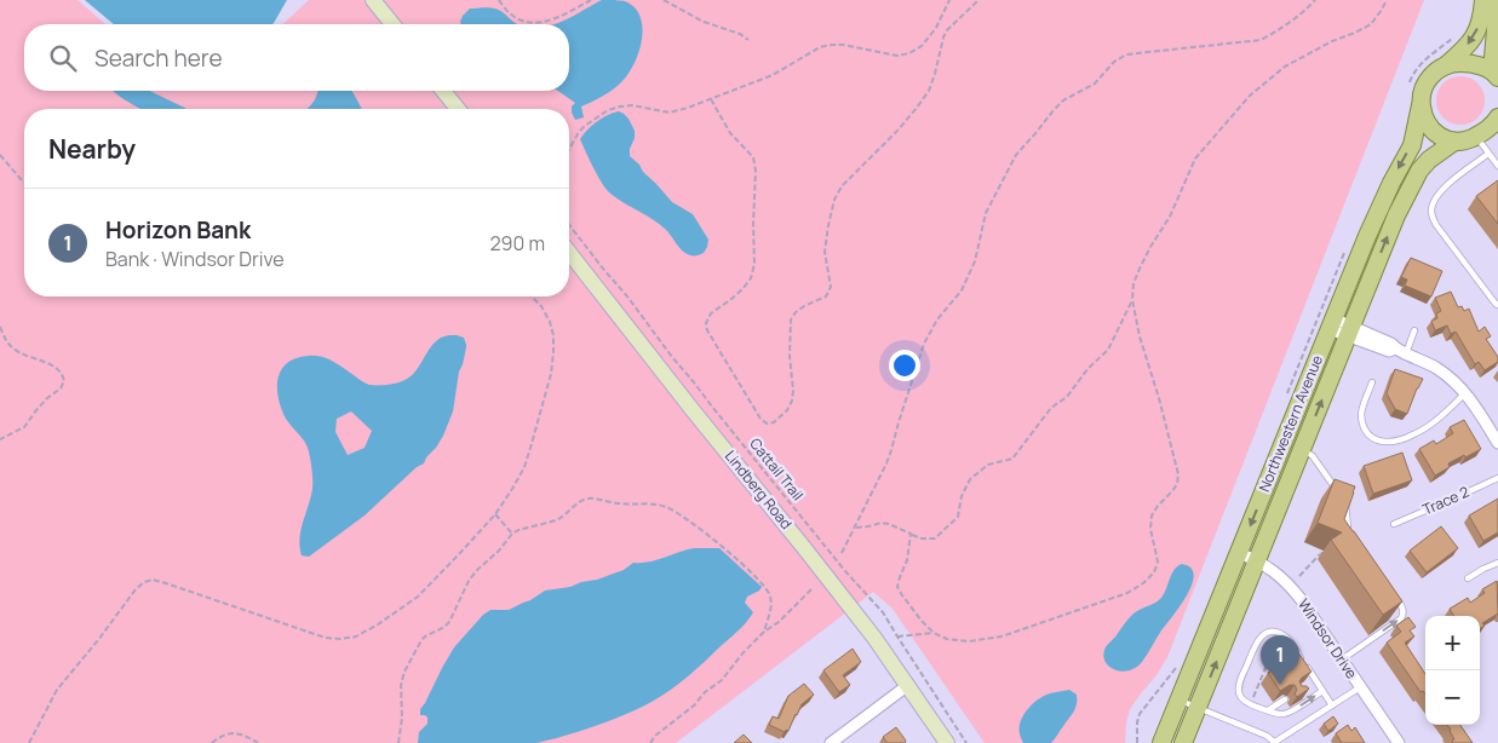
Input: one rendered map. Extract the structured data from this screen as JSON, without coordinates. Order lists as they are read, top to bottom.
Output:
{
  "streets": {
    "main road": ["Northwestern Avenue", "Lindberg Road"],
    "street": ["Windsor Drive"],
    "lane": ["Trace 2"],
    "path": ["Cattail Trail"]
  },
  "crossings": [
    ["Northwestern Avenue", "Windsor Drive"]
  ],
  "page": {
    "search": "Search here",
    "heading": "Nearby",
    "list": [
      {
        "mark": "1",
        "name": "Horizon Bank",
        "note": "Bank · Windsor Drive",
        "value": "290 m"
      }
    ],
    "map_buttons": ["+", "−"],
    "pins": "1"
  }
}
